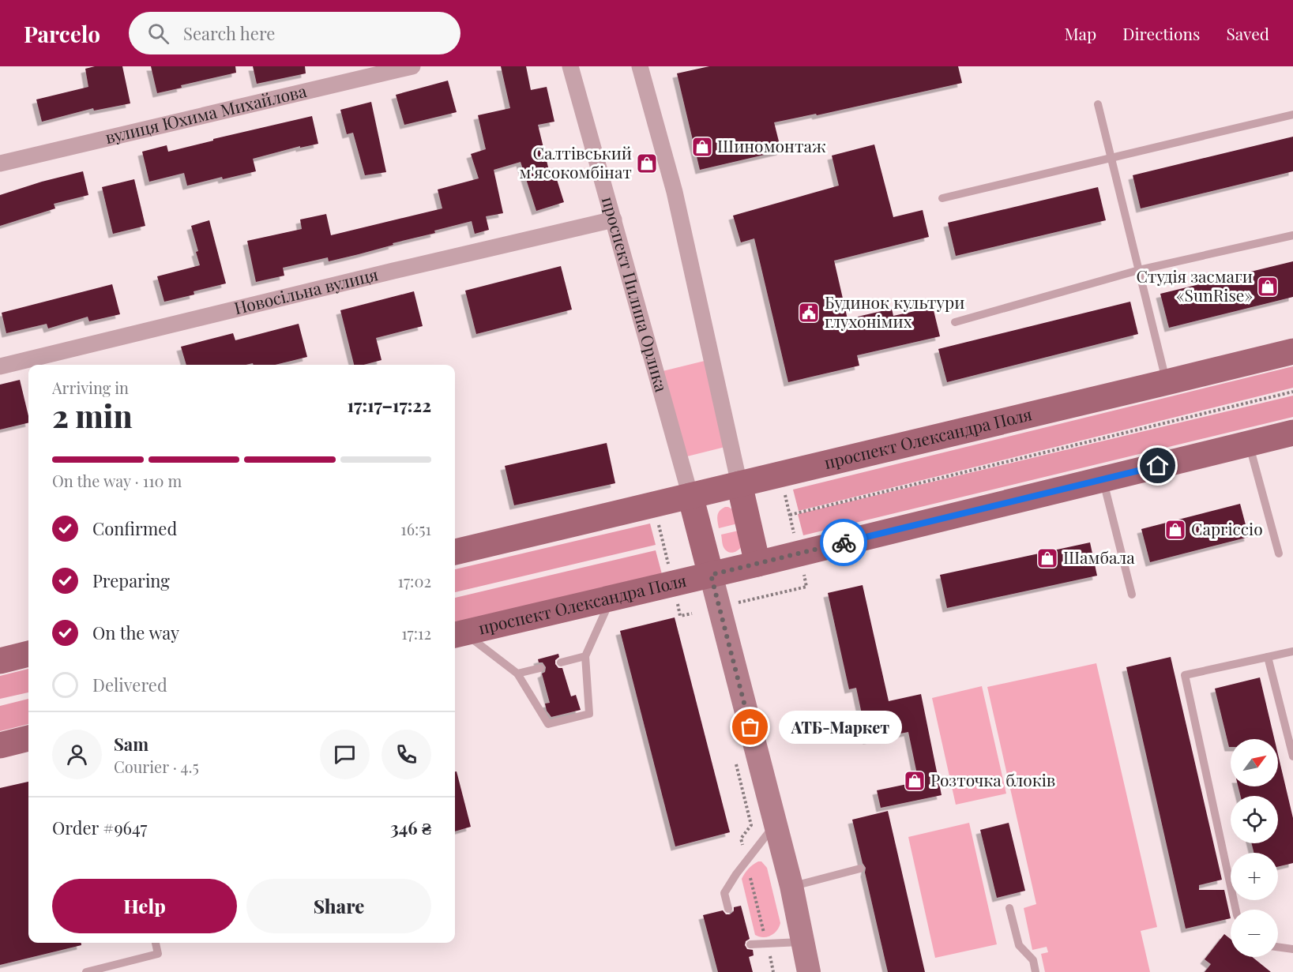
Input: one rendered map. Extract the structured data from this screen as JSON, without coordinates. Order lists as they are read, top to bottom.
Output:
{
  "streets": {
    "main road": ["проспект Олександра Поля"],
    "street": ["вулиця Юхима Михайлова", "Новосільна вулиця", "проспект Пилипа Орлика"]
  },
  "crossings": [
    ["Новосільна вулиця", "проспект Пилипа Орлика"],
    ["проспект Пилипа Орлика", "проспект Олександра Поля"]
  ],
  "places": {
    "shop": [
      "Шиномонтаж",
      "Салтівський м'ясокомбінат",
      "Студія засмаги «SunRise»",
      "Capriccio",
      "Шамбала",
      "Розточка блоків"
    ],
    "public building": ["Будинок культури глухонімих"],
    "other": ["АТБ-Маркет"]
  },
  "north": "top right",
  "page": {
    "header": "Parcelo",
    "search": "Search here",
    "nav": ["Map", "Directions", "Saved"],
    "heading": ["2 min", "Arriving in", "17:17–17:22"],
    "panel": [
      "Sam",
      "Courier · 4.5",
      "Order #9647",
      "346 ₴"
    ],
    "bar": "On the way · 110 m",
    "list": [
      ["Confirmed", "16:51"],
      ["Preparing", "17:02"],
      ["On the way", "17:12"],
      "Delivered"
    ],
    "bubble": "АТБ-Маркет",
    "map_buttons": ["+", "−"],
    "buttons": ["Help", "Share"]
  }
}
